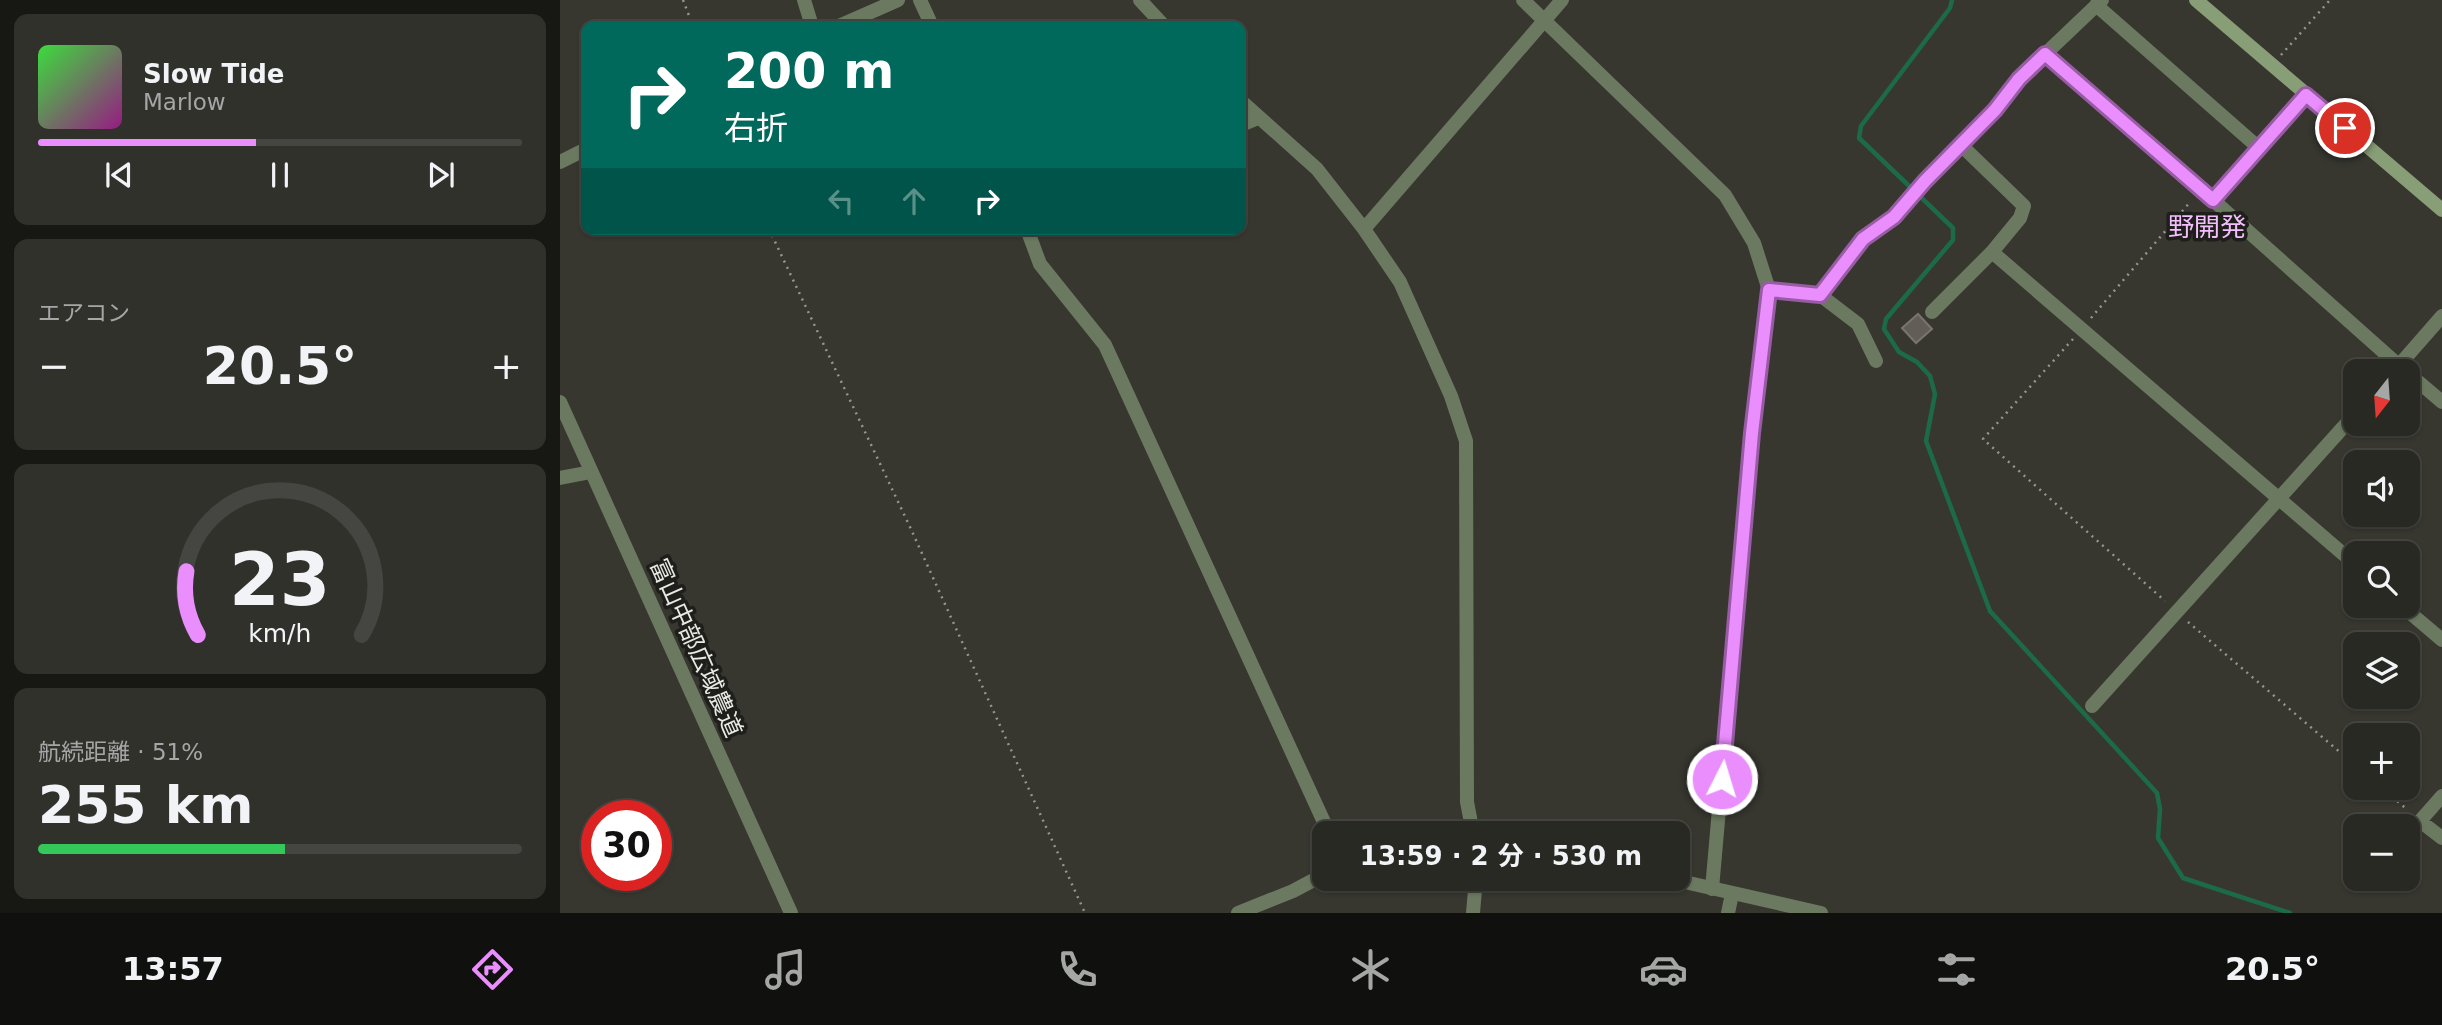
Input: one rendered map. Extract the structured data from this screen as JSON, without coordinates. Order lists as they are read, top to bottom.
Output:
{
  "streets": {
    "street": ["富山中部広域農道"]
  },
  "districts": ["野開発"],
  "north": "bottom",
  "page": {
    "turn": ["200 m", "右折"],
    "song": ["Slow Tide", "Marlow"],
    "tile": [
      "エアコン",
      ["航続距離 · 51%", "255 km"]
    ],
    "heat": ["−", "20.5°", "+"],
    "map_buttons": ["+", "−"],
    "limit": "30",
    "trip": "13:59 · 2 分 · 530 m",
    "tabs": ["13:57", "20.5°"],
    "gauge": ["23", "km/h"]
  }
}
